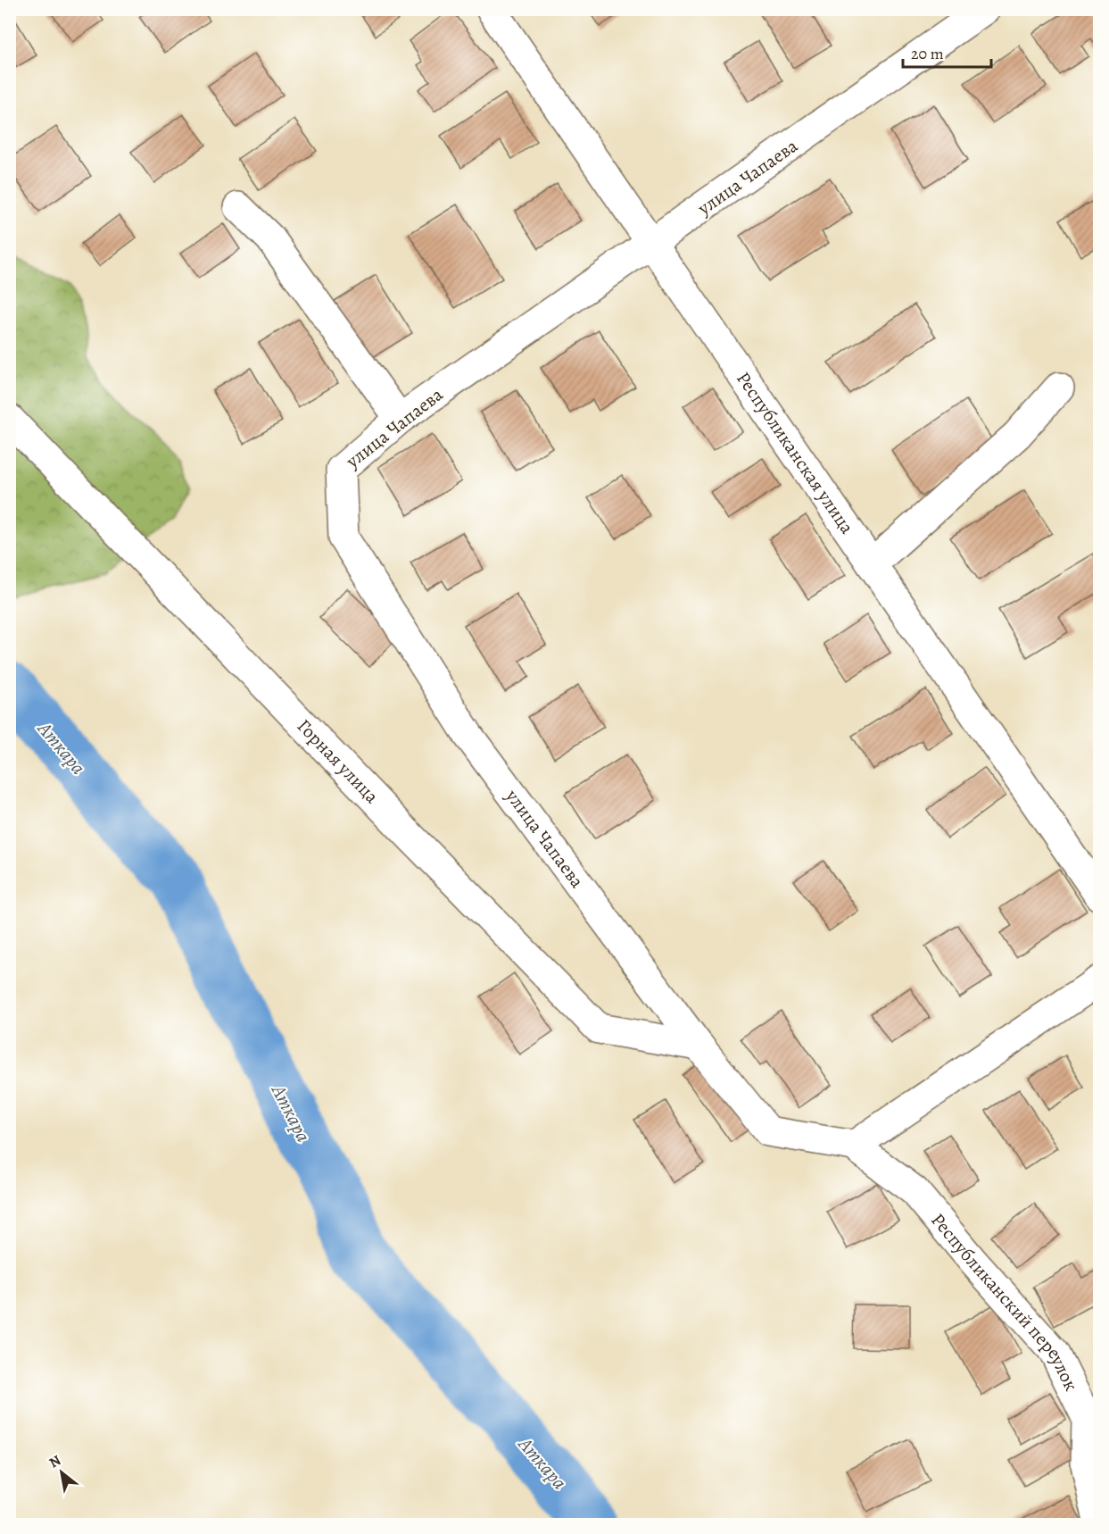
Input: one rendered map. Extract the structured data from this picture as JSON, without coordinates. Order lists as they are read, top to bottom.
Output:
{
  "streets": {
    "street": [
      "улица Чапаева",
      "Республиканская улица",
      "Горная улица",
      "Республиканский переулок"
    ]
  },
  "crossings": [
    ["улица Чапаева", "Республиканская улица"],
    ["улица Чапаева", "Горная улица"]
  ],
  "water": ["Аткара"],
  "scale_bar": "20 m",
  "north": "top left"
}
